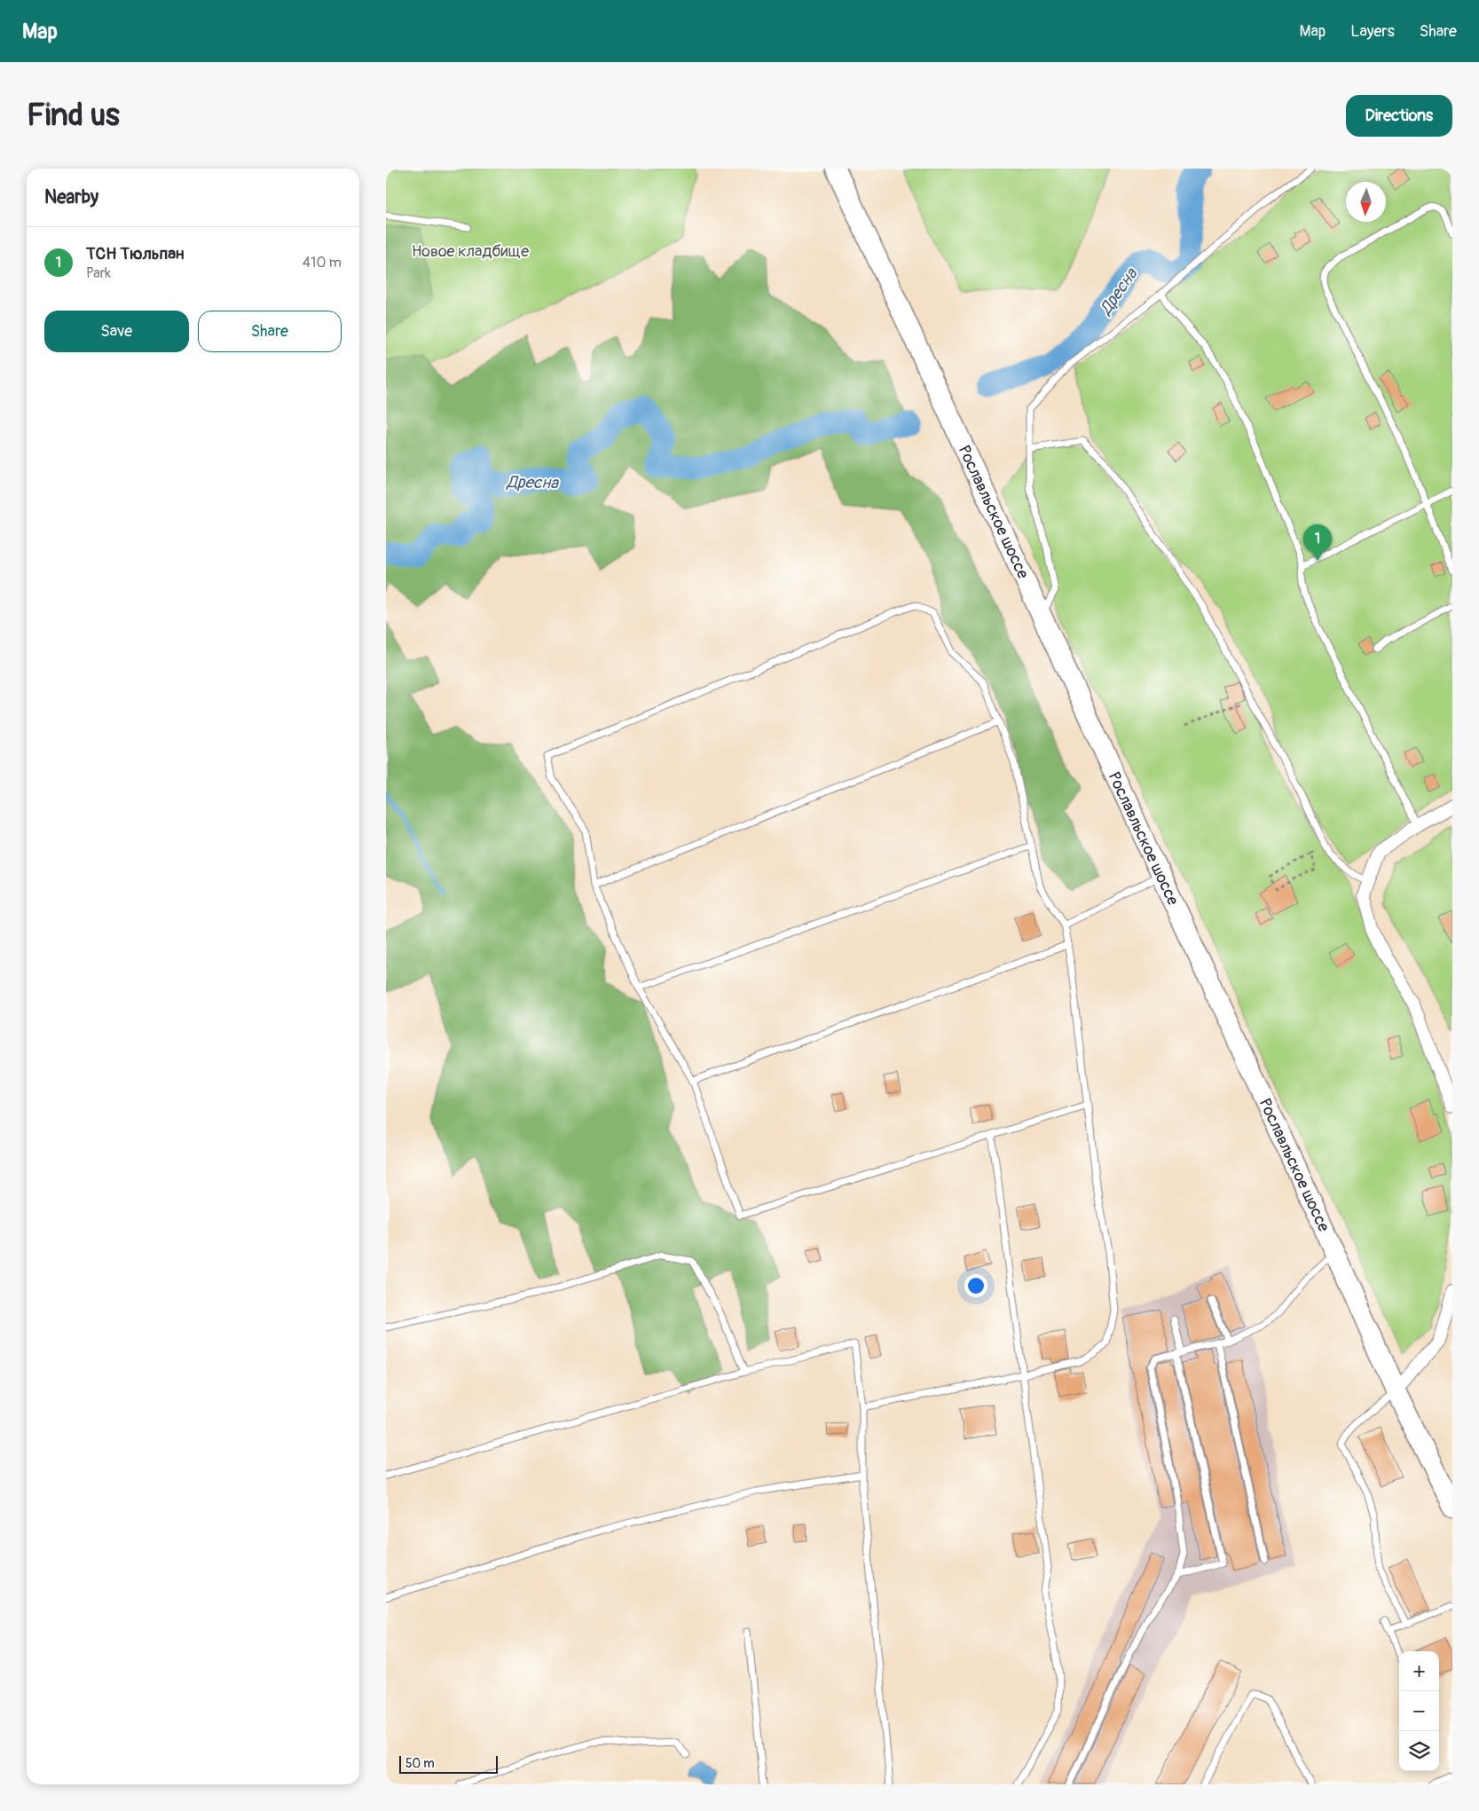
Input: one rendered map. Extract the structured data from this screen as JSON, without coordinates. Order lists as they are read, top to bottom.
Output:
{
  "streets": {
    "main road": ["Рославльское шоссе"]
  },
  "water": ["Дресна"],
  "parks": ["Новое кладбище"],
  "scale_bar": "50 m",
  "north": "bottom",
  "page": {
    "header": "Map",
    "nav": ["Map", "Layers", "Share"],
    "buttons": [
      "Directions",
      ["Save", "Share"]
    ],
    "title": "Find us",
    "heading": "Nearby",
    "list": [
      {
        "mark": "1",
        "name": "ТСН Тюльпан",
        "note": "Park",
        "value": "410 m"
      }
    ],
    "pins": "1",
    "map_buttons": ["+", "−"],
    "scale": "50 m"
  }
}
